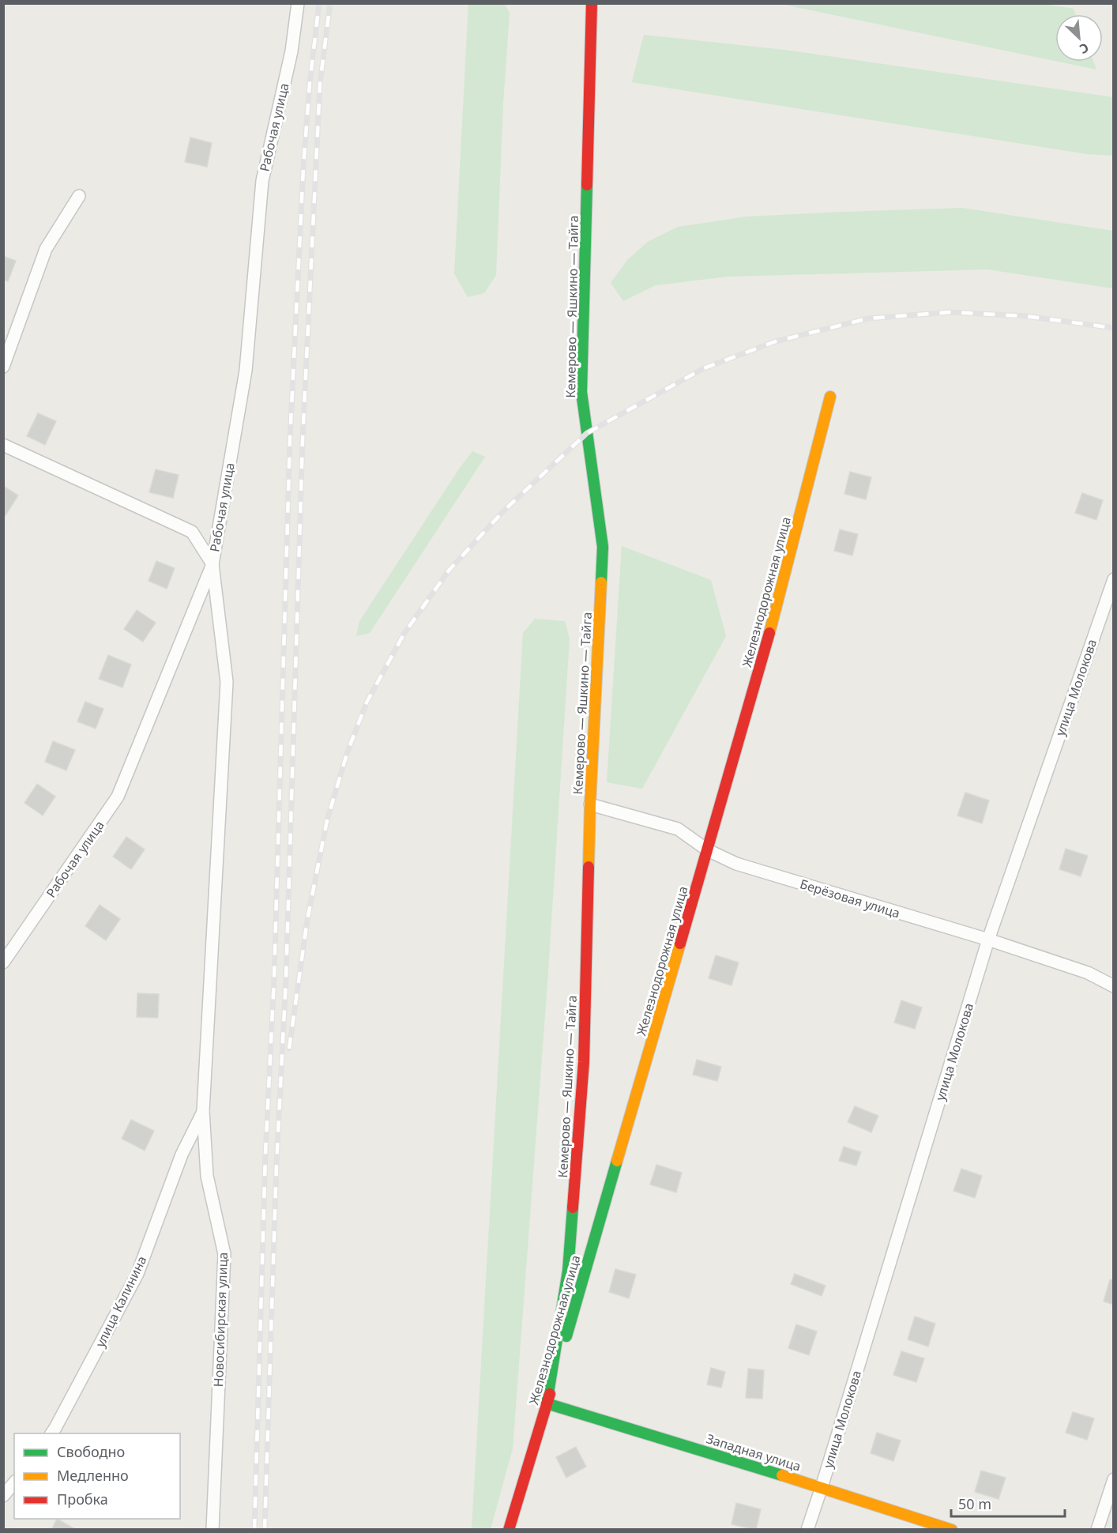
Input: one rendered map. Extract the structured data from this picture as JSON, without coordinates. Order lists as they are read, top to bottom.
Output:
{
  "streets": {
    "main road": ["Кемерово — Яшкино — Тайга", "Железнодорожная улица", "Западная улица"],
    "street": [
      "Рабочая улица",
      "улица Молокова",
      "Берёзовая улица",
      "улица Калинина",
      "Новосибирская улица"
    ]
  },
  "crossings": [
    ["Рабочая улица", "Новосибирская улица"],
    ["Кемерово — Яшкино — Тайга", "Железнодорожная улица"],
    ["Кемерово — Яшкино — Тайга", "Берёзовая улица"],
    ["Кемерово — Яшкино — Тайга", "Западная улица"],
    ["Железнодорожная улица", "Берёзовая улица"],
    ["Железнодорожная улица", "Западная улица"],
    ["улица Молокова", "Берёзовая улица"],
    ["улица Молокова", "Западная улица"],
    ["улица Калинина", "Новосибирская улица"]
  ],
  "legend": ["Свободно", "Медленно", "Пробка"],
  "scale_bar": "50 m",
  "north": "bottom right"
}
